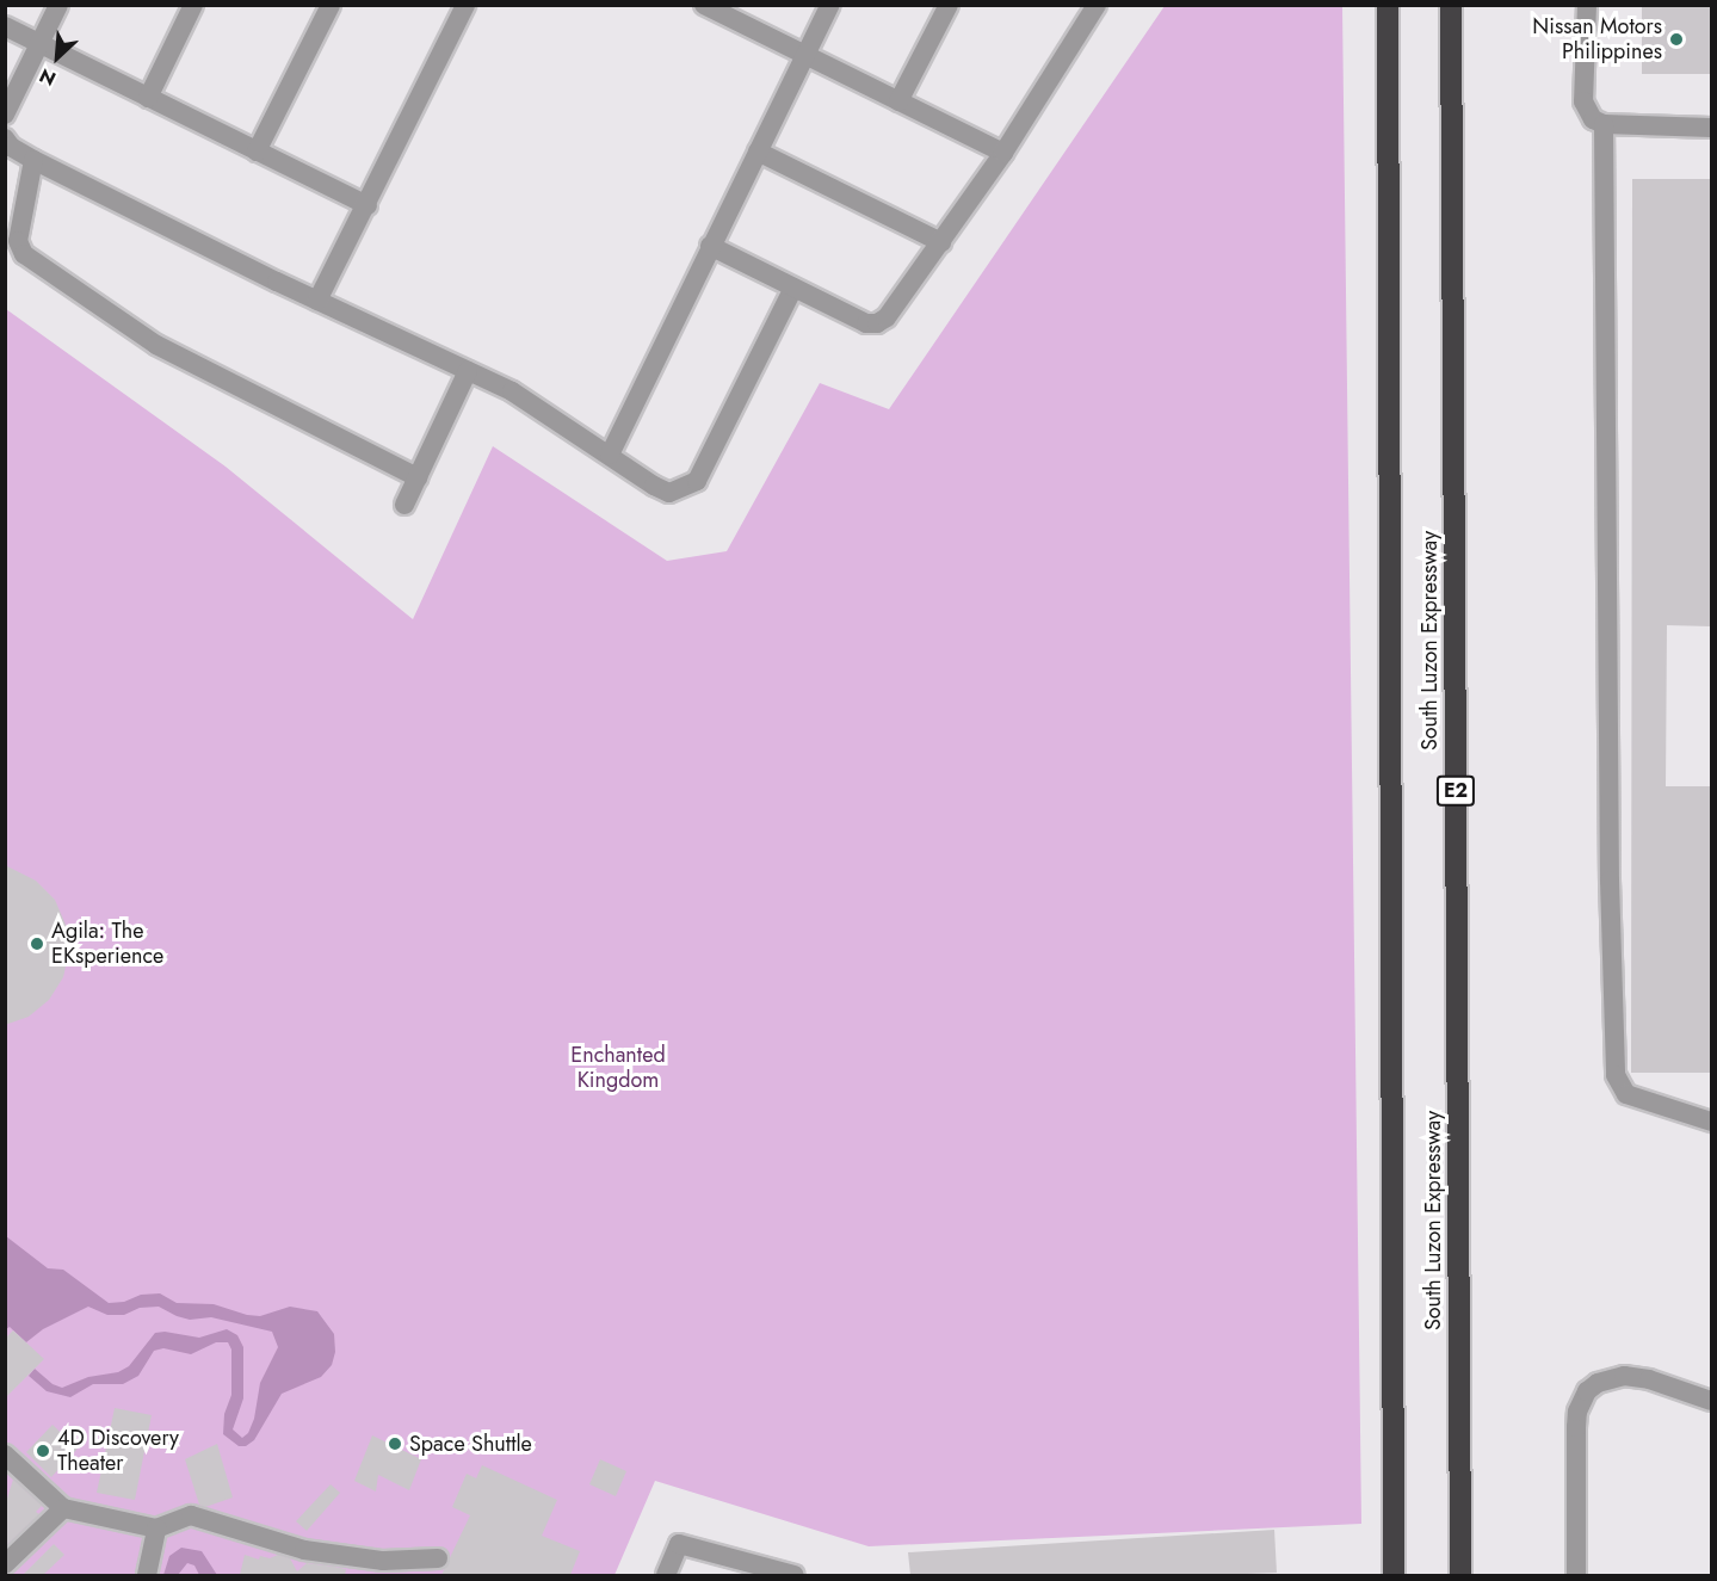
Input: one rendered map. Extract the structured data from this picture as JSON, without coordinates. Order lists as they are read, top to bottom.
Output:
{
  "streets": {
    "highway": ["South Luzon Expressway", "E2"]
  },
  "parks": ["Enchanted Kingdom"],
  "places": [
    "Nissan Motors Philippines",
    "Agila: The EKsperience",
    "Space Shuttle",
    "4D Discovery Theater"
  ],
  "north": "bottom left"
}
